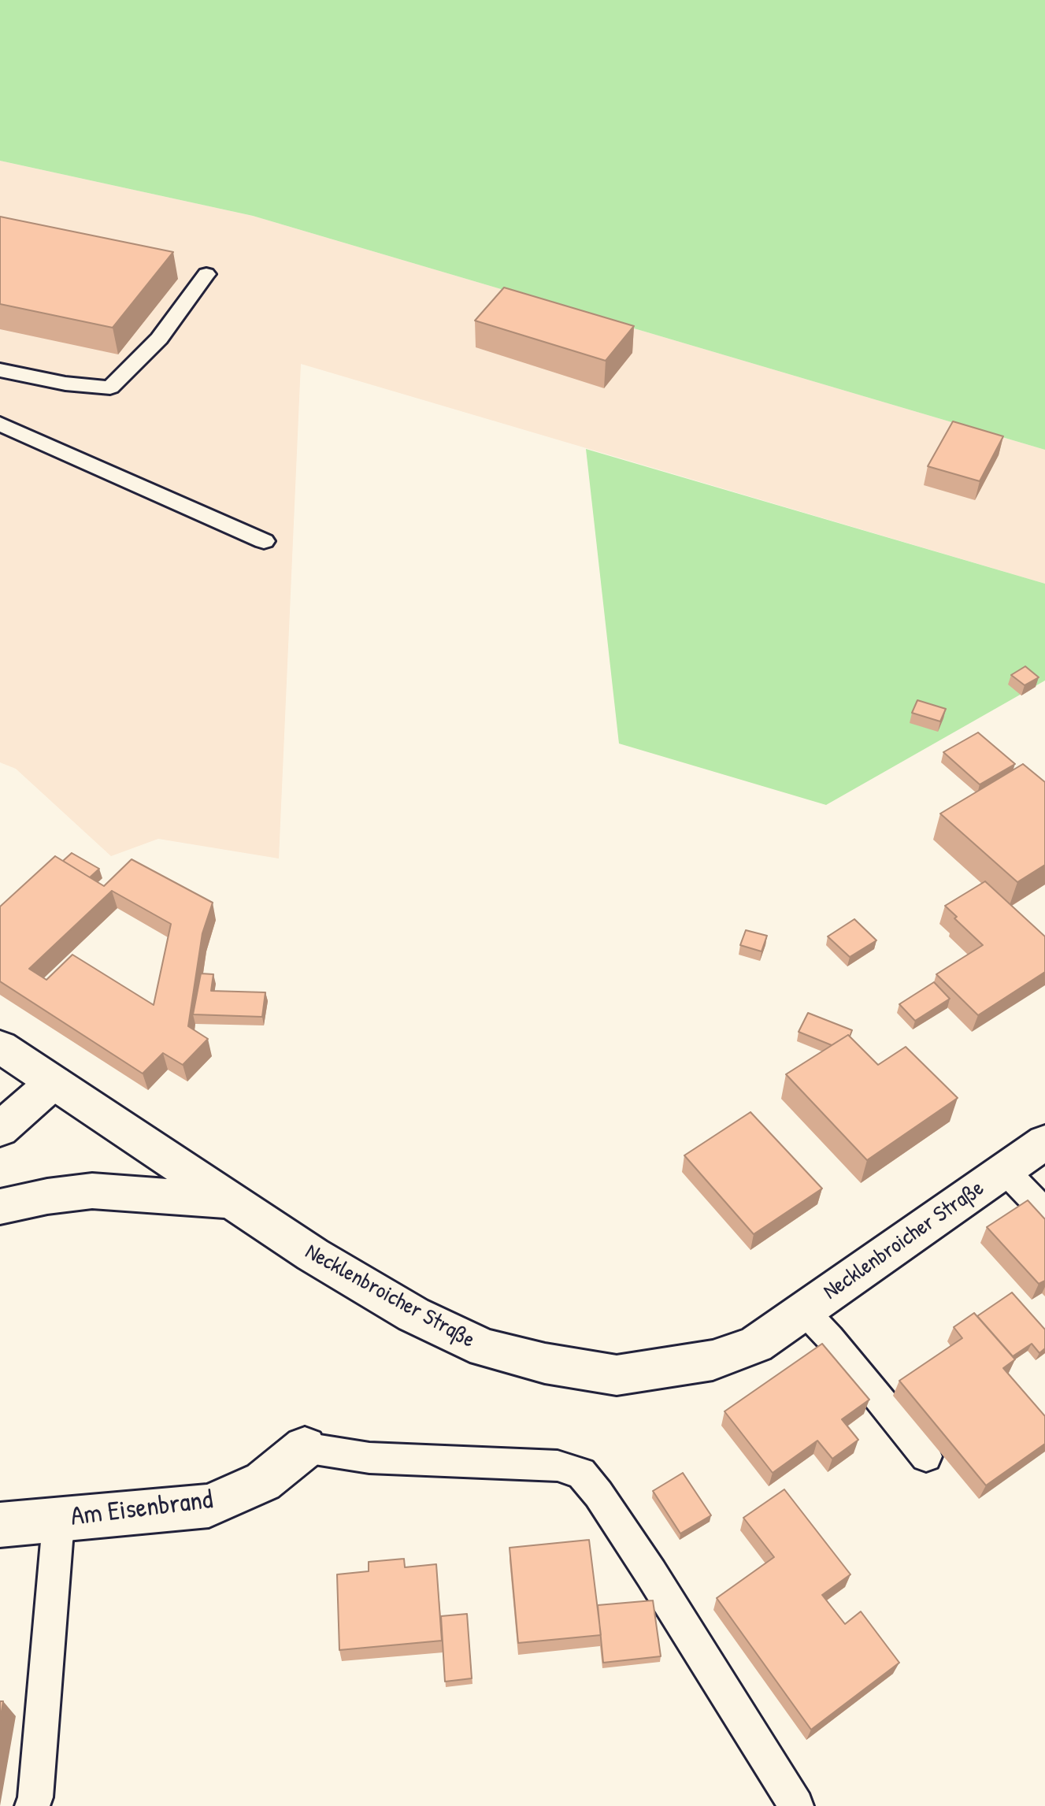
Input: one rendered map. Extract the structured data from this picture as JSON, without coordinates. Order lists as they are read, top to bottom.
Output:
{
  "streets": {
    "main road": ["Necklenbroicher Straße", "Am Eisenbrand"]
  }
}
